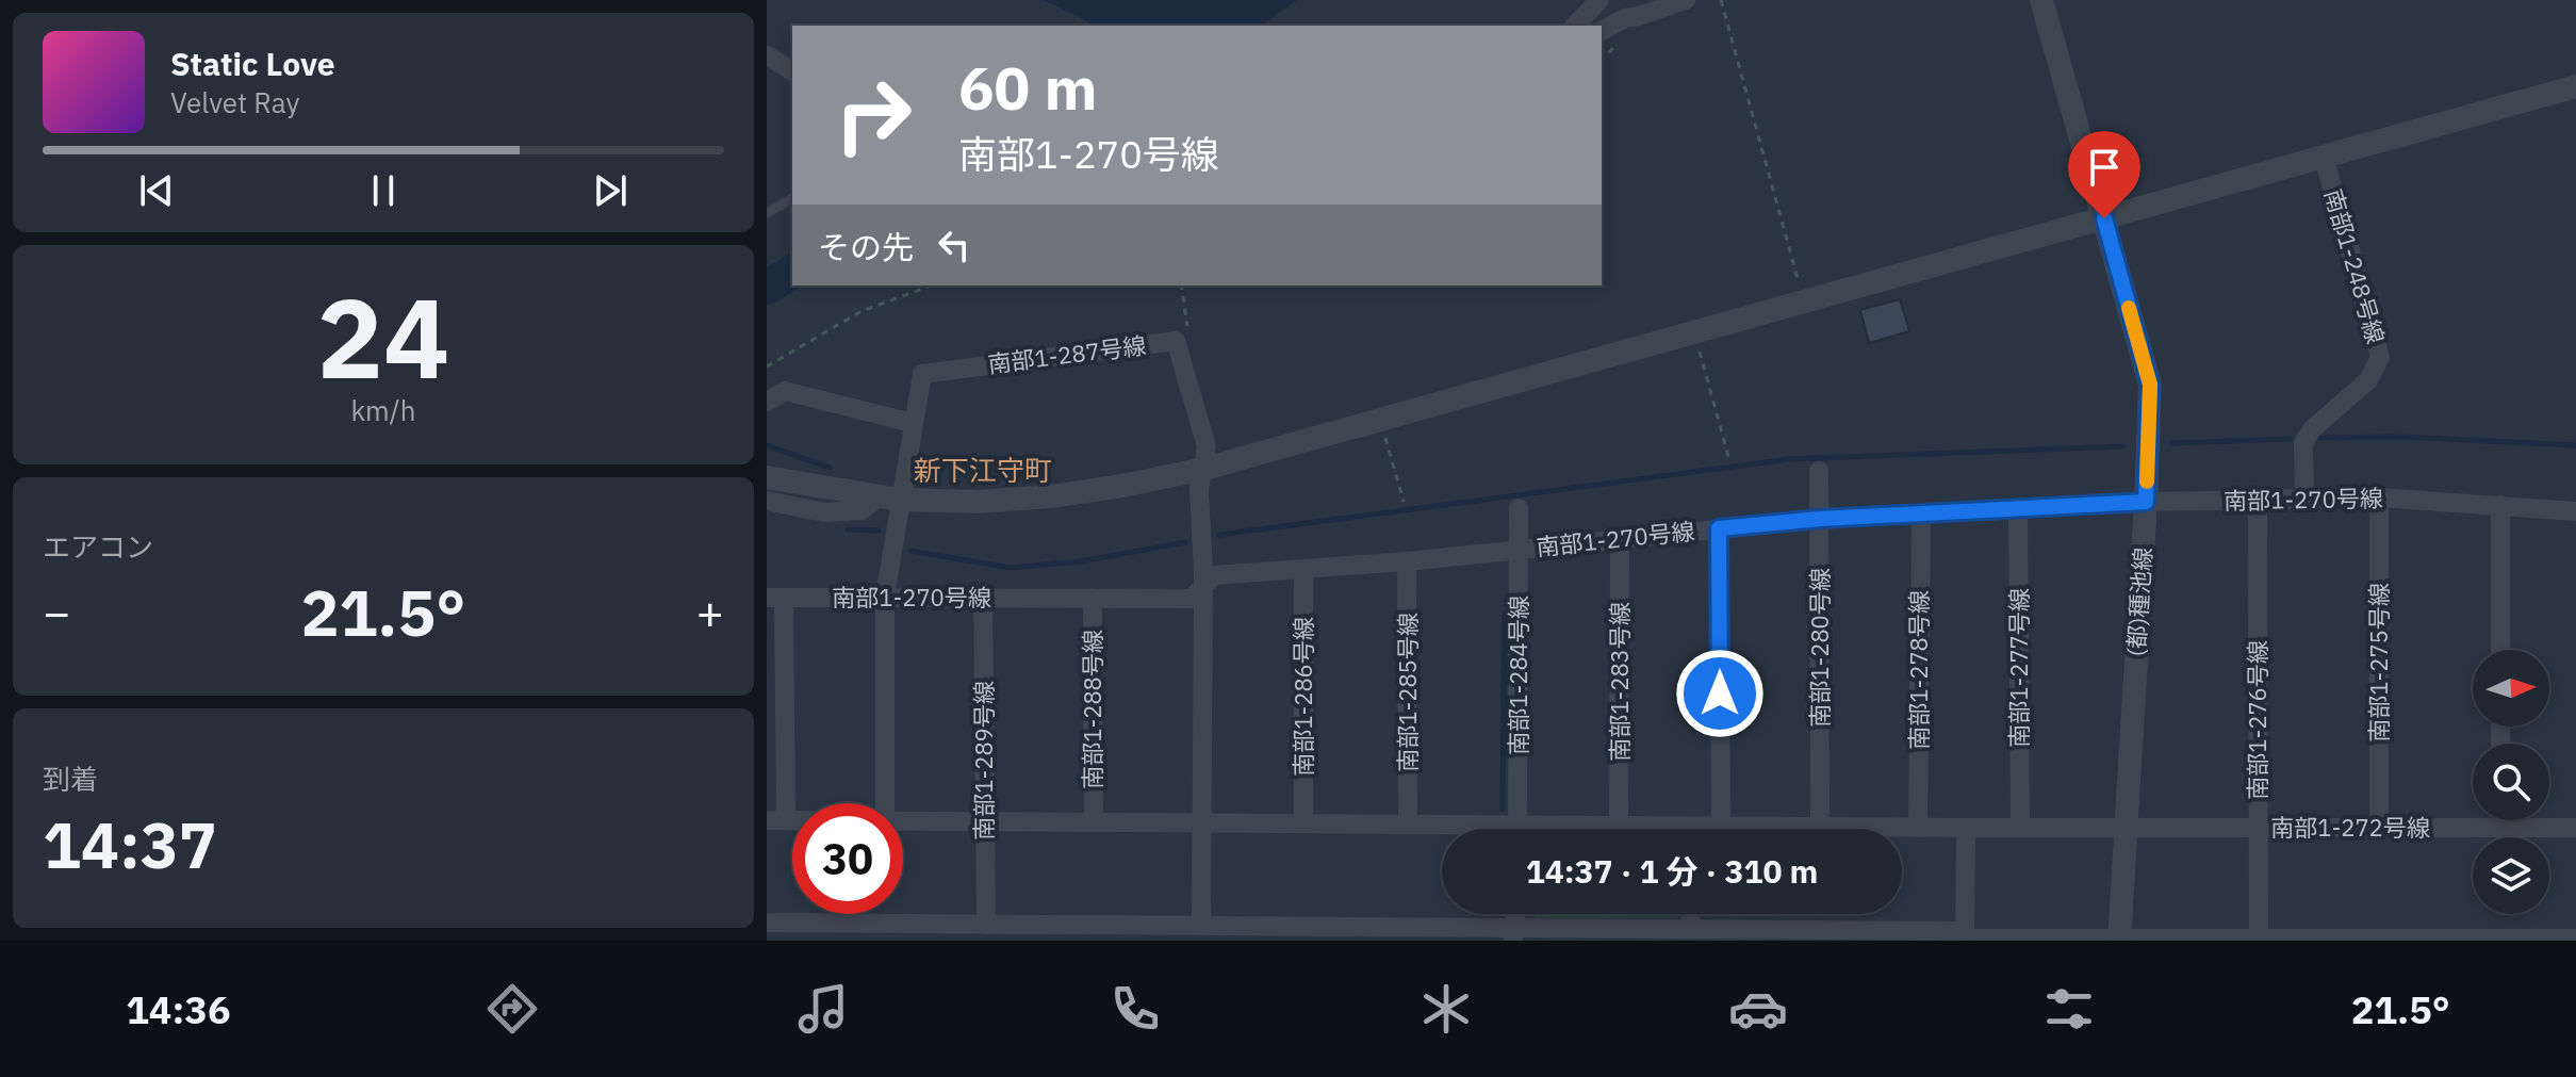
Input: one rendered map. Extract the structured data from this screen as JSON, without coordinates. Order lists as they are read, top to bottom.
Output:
{
  "streets": {
    "street": [
      "南部1-248号線",
      "南部1-287号線",
      "南部1-270号線",
      "(都)種池線",
      "南部1-280号線",
      "南部1-275号線",
      "南部1-277号線",
      "南部1-278号線",
      "南部1-284号線",
      "南部1-283号線",
      "南部1-285号線",
      "南部1-286号線",
      "南部1-288号線",
      "南部1-276号線",
      "南部1-289号線",
      "南部1-272号線"
    ]
  },
  "crossings": [
    ["南部1-248号線", "南部1-270号線"],
    ["南部1-287号線", "南部1-270号線"],
    ["南部1-287号線", "南部1-272号線"],
    ["南部1-270号線", "(都)種池線"],
    ["南部1-270号線", "南部1-280号線"],
    ["南部1-270号線", "南部1-275号線"],
    ["南部1-270号線", "南部1-277号線"],
    ["南部1-270号線", "南部1-278号線"],
    ["南部1-270号線", "南部1-284号線"],
    ["南部1-270号線", "南部1-283号線"],
    ["南部1-270号線", "南部1-285号線"],
    ["南部1-270号線", "南部1-286号線"],
    ["南部1-270号線", "南部1-288号線"],
    ["南部1-270号線", "南部1-276号線"],
    ["南部1-270号線", "南部1-289号線"],
    ["(都)種池線", "南部1-272号線"],
    ["南部1-280号線", "南部1-272号線"],
    ["南部1-275号線", "南部1-272号線"],
    ["南部1-277号線", "南部1-272号線"],
    ["南部1-278号線", "南部1-272号線"],
    ["南部1-283号線", "南部1-272号線"],
    ["南部1-285号線", "南部1-272号線"],
    ["南部1-286号線", "南部1-272号線"],
    ["南部1-288号線", "南部1-272号線"],
    ["南部1-276号線", "南部1-272号線"],
    ["南部1-289号線", "南部1-272号線"]
  ],
  "districts": ["新下江守町"],
  "north": "right",
  "page": {
    "turn": ["60 m", "南部1-270号線"],
    "song": ["Static Love", "Velvet Ray"],
    "then": "その先",
    "tile": [
      ["24", "km/h"],
      "エアコン",
      ["到着", "14:37"]
    ],
    "heat": ["−", "21.5°", "+"],
    "limit": "30",
    "trip": "14:37 · 1 分 · 310 m",
    "tabs": ["14:36", "21.5°"]
  }
}
